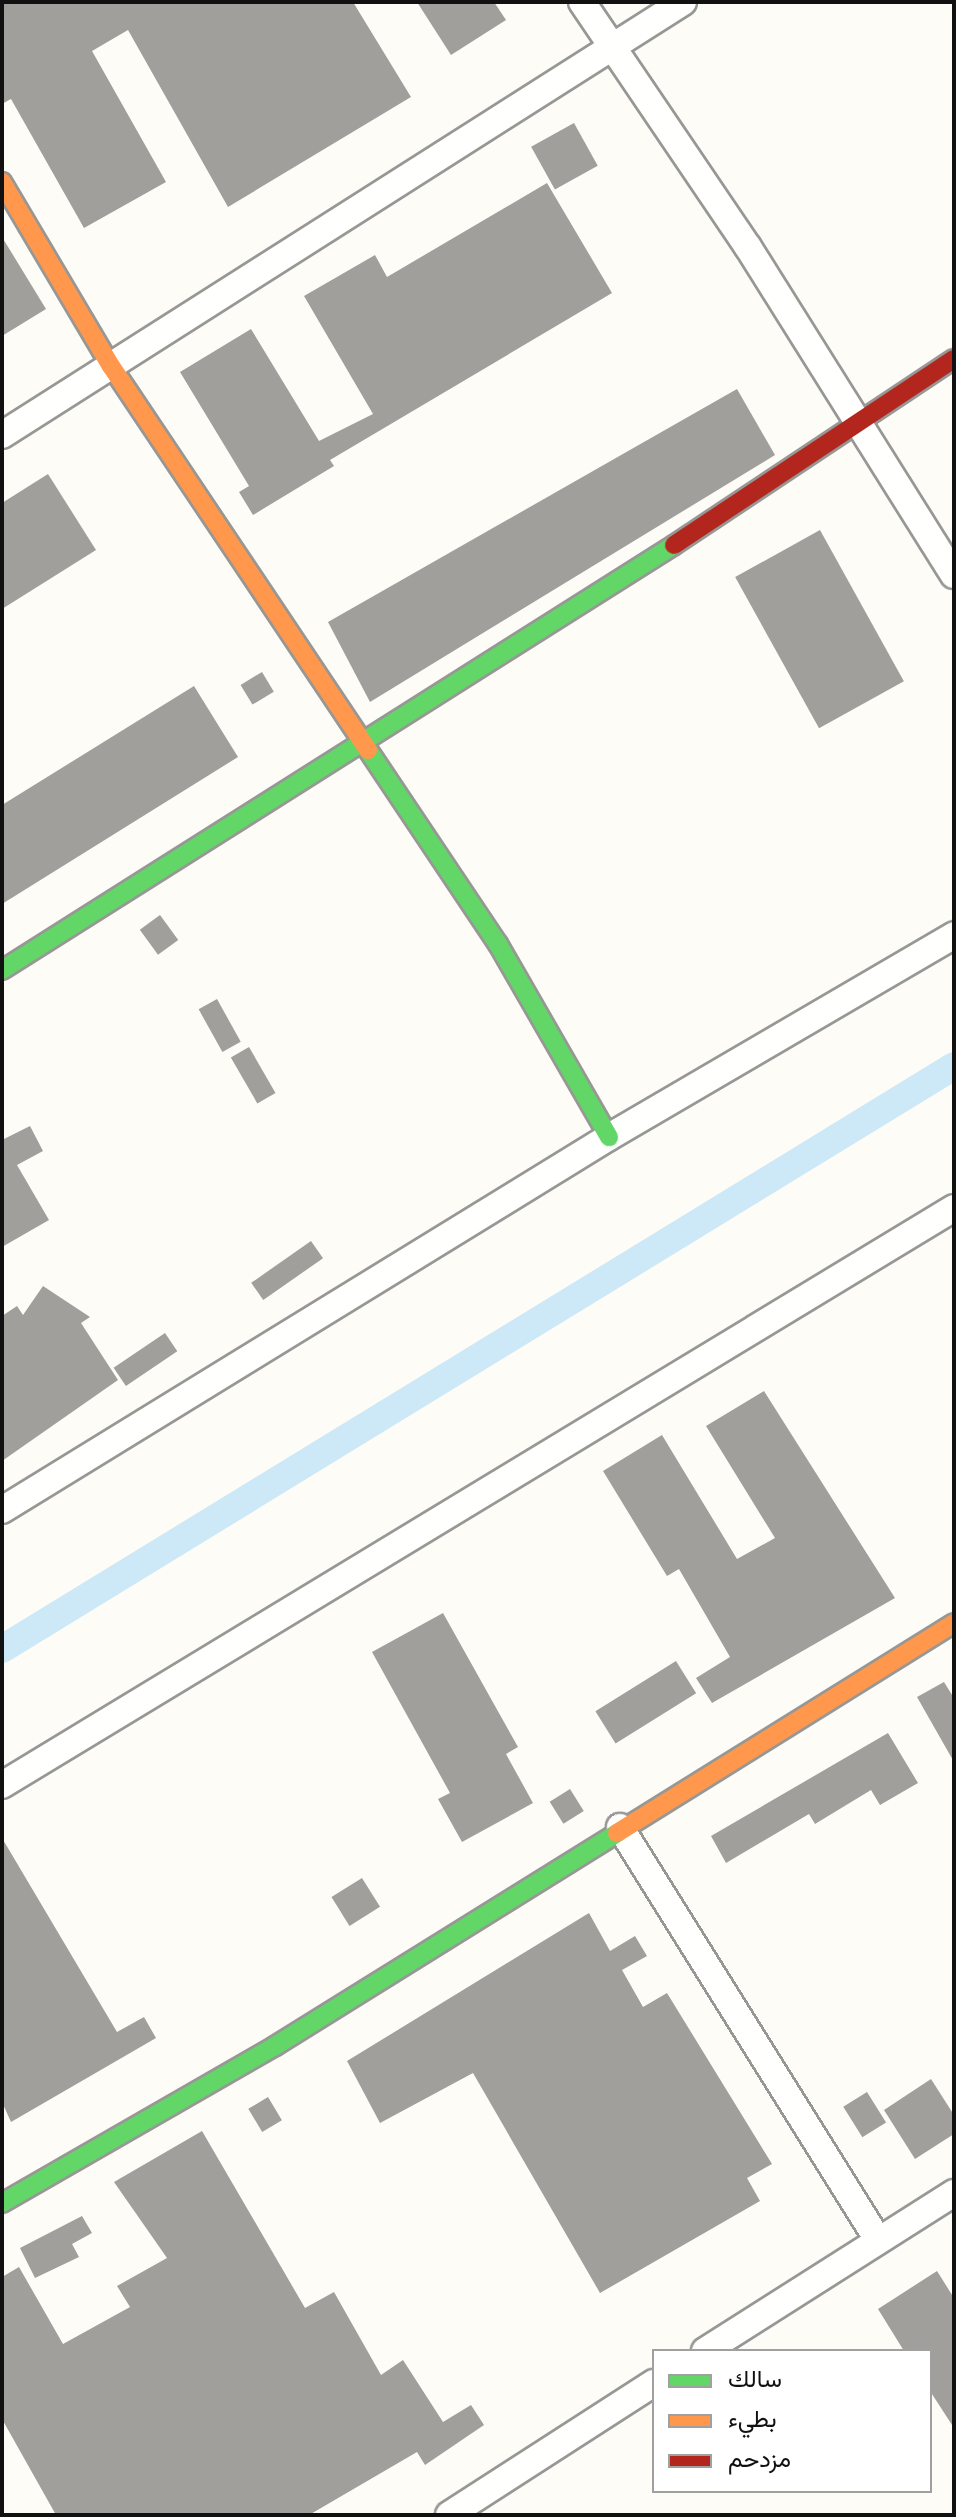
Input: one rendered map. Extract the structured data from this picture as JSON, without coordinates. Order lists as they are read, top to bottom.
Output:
{
  "legend": ["سالك", "بطيء", "مزدحم"]
}
